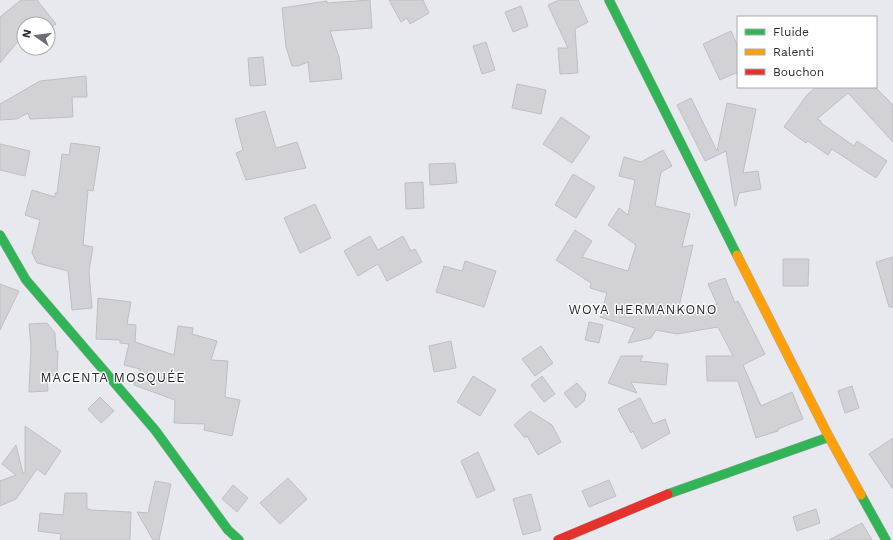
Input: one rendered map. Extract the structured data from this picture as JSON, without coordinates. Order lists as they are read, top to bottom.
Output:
{
  "districts": ["WOYA HERMANKONO", "MACENTA MOSQUÉE"],
  "legend": ["Fluide", "Ralenti", "Bouchon"],
  "north": "left"
}
